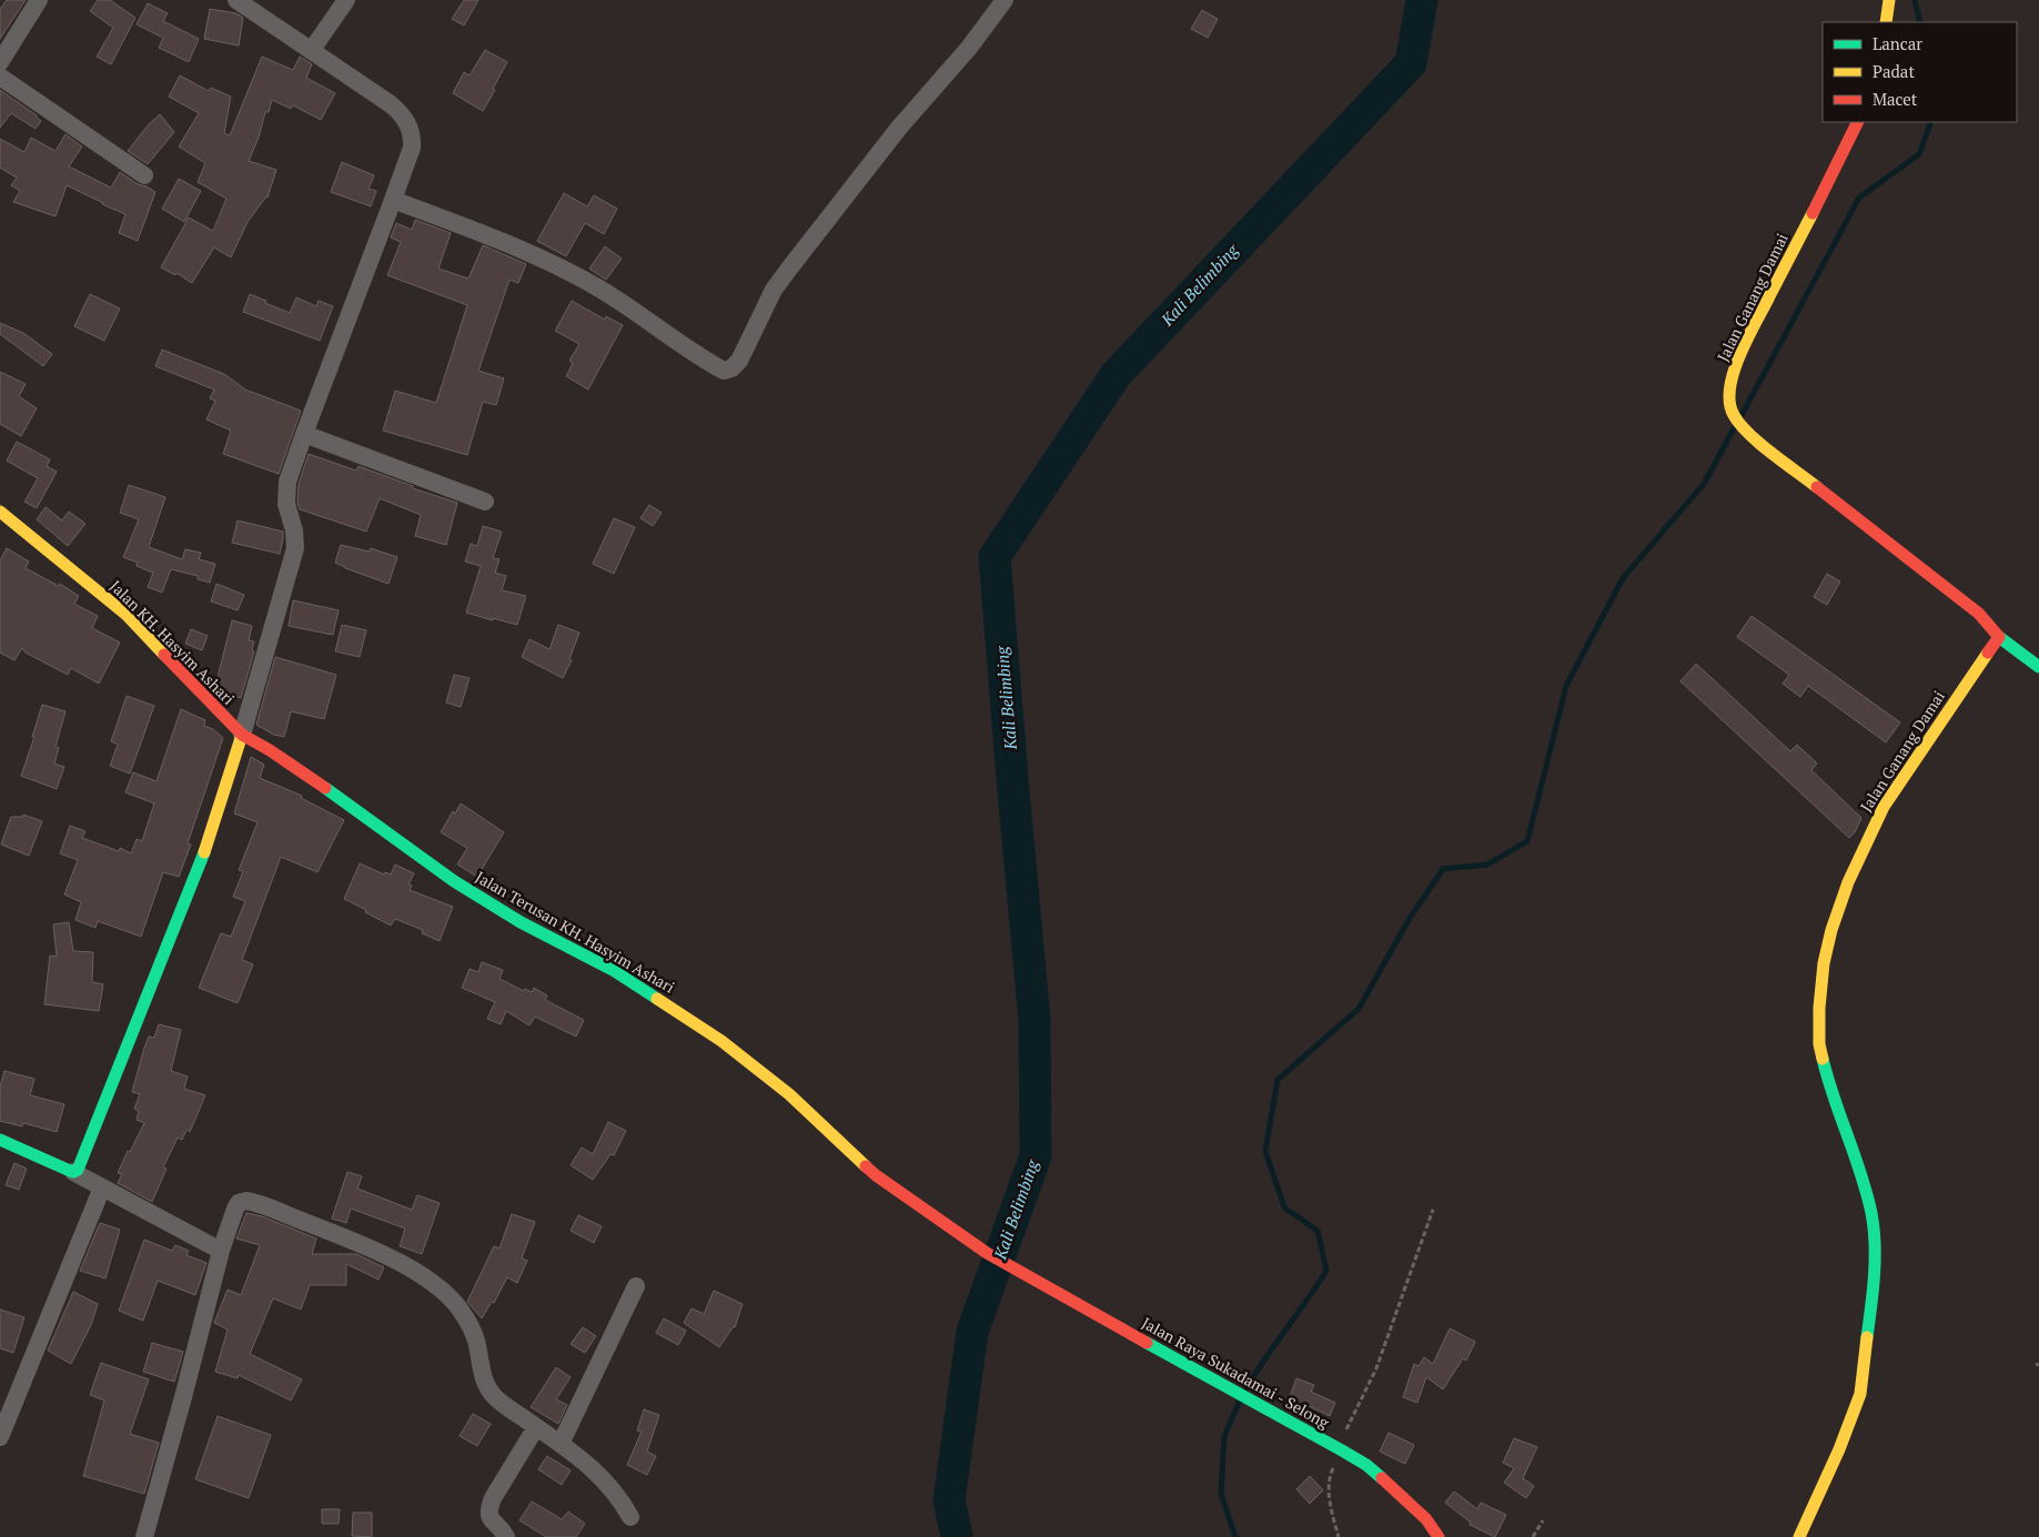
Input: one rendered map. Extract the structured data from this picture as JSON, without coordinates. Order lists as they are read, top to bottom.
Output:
{
  "streets": {
    "street": [
      "Jalan Ganang Damai",
      "Jalan KH. Hasyim Ashari",
      "Jalan Terusan KH. Hasyim Ashari",
      "Jalan Raya Sukadamai - Selong"
    ]
  },
  "crossings": [
    ["Jalan KH. Hasyim Ashari", "Jalan Terusan KH. Hasyim Ashari"],
    ["Jalan Terusan KH. Hasyim Ashari", "Jalan Raya Sukadamai - Selong"]
  ],
  "water": ["Kali Belimbing"],
  "legend": ["Lancar", "Padat", "Macet"]
}
